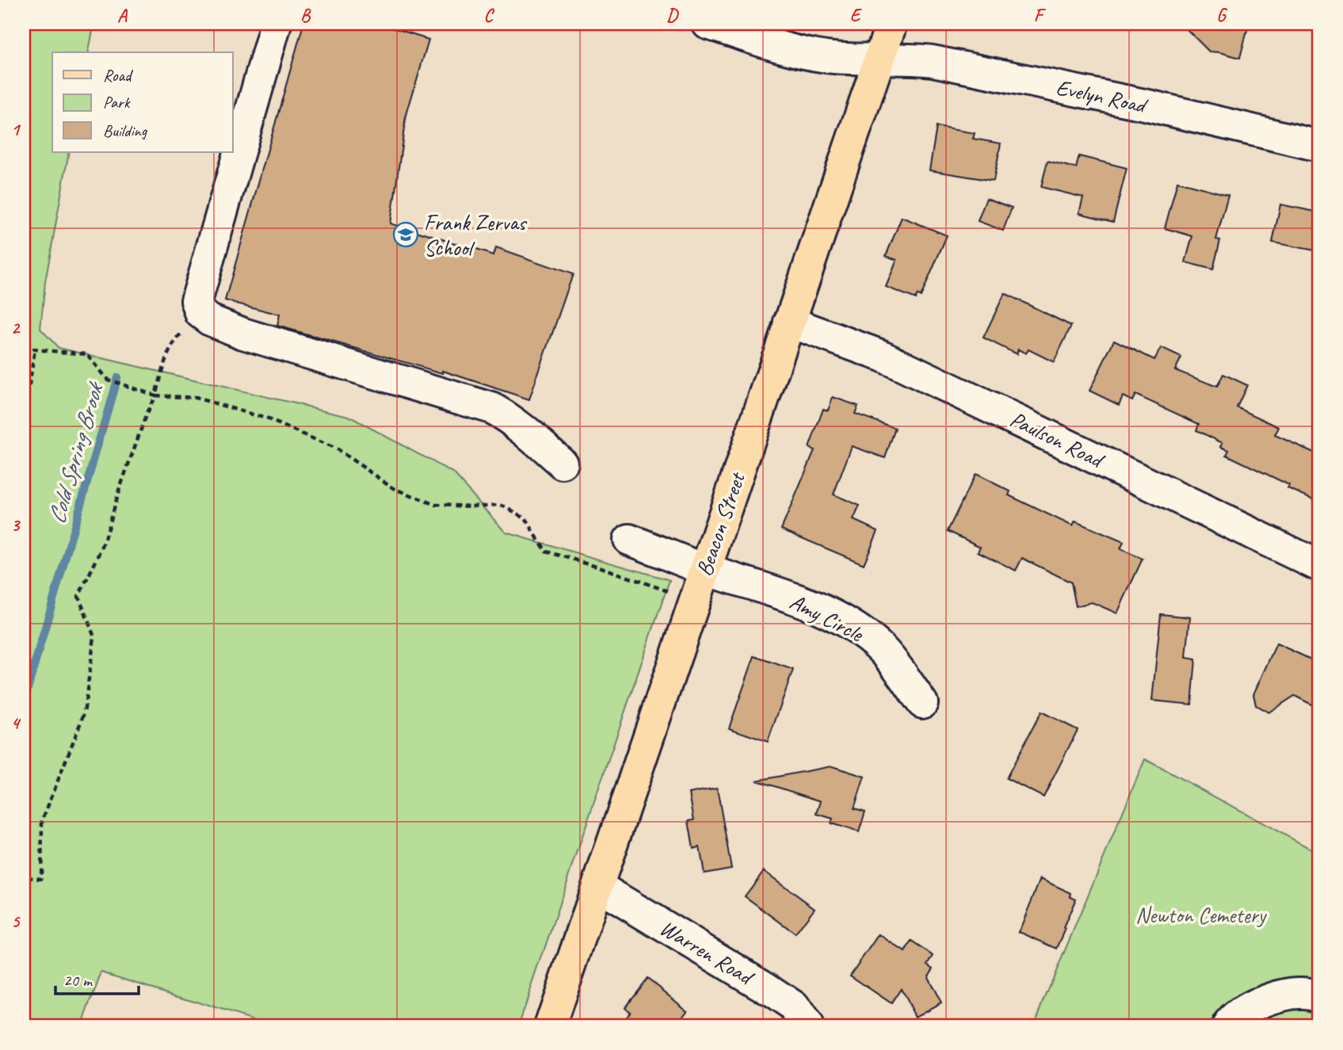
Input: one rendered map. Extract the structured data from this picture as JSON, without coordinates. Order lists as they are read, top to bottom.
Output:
{
  "streets": {
    "main road": ["Beacon Street"],
    "street": [
      "Evelyn Road",
      "Paulson Road",
      "Amy Circle",
      "Warren Road"
    ]
  },
  "crossings": [
    ["Evelyn Road", "Beacon Street"],
    ["Paulson Road", "Beacon Street"],
    ["Beacon Street", "Amy Circle"],
    ["Beacon Street", "Warren Road"]
  ],
  "water": ["Cold Spring Brook"],
  "parks": ["Newton Cemetery"],
  "places": {
    "school or university": ["Frank Zervas School"]
  },
  "legend": ["Road", "Park", "Building"],
  "scale_bar": "20 m",
  "grid": {
    "columns": [
      "A",
      "B",
      "C",
      "D",
      "E",
      "F",
      "G"
    ],
    "rows": [
      "1",
      "2",
      "3",
      "4",
      "5"
    ]
  }
}
